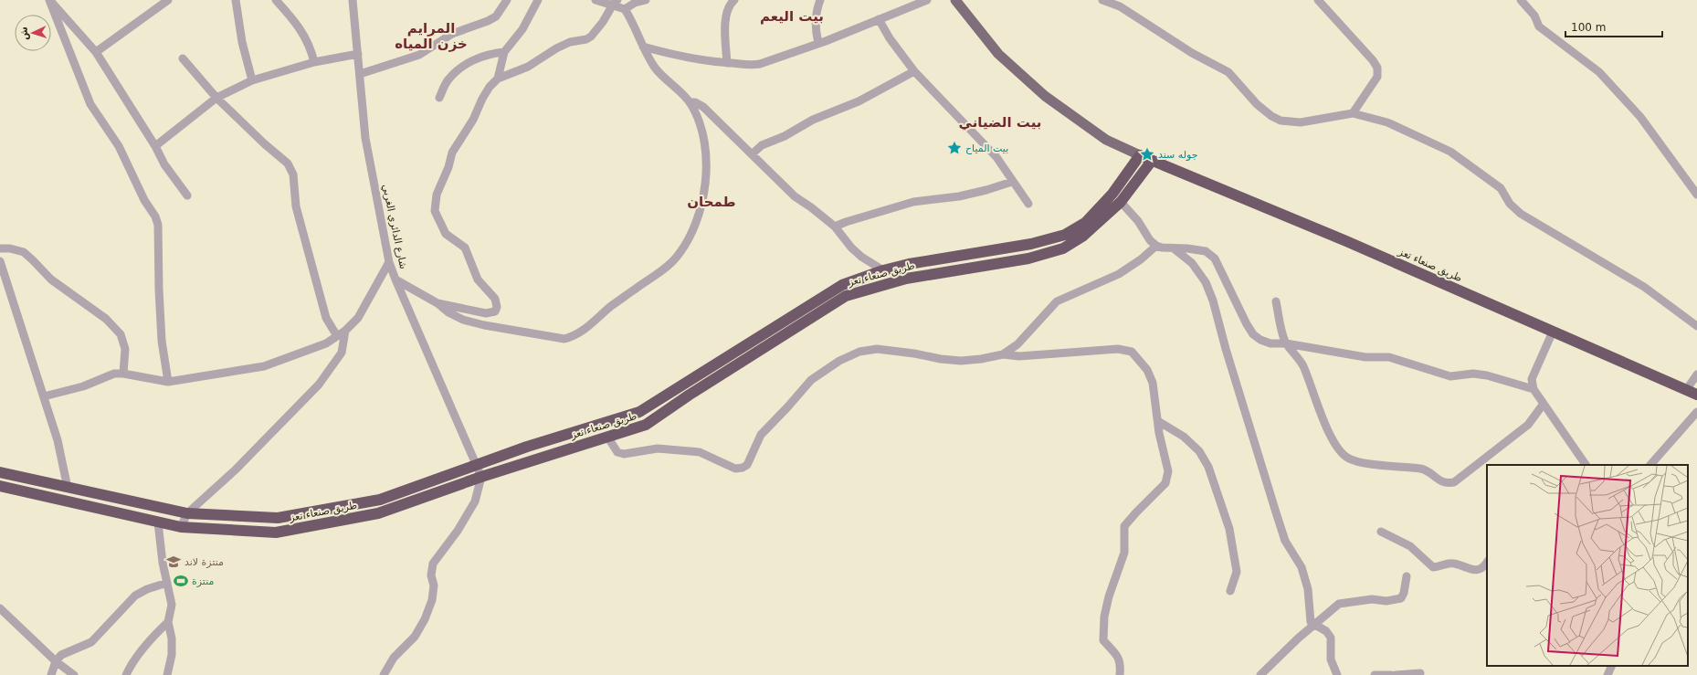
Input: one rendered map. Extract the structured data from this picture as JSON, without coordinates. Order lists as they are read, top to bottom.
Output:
{
  "streets": {
    "highway": ["طريق صنعاء تعز"],
    "street": ["شارع الدائري الغربي"]
  },
  "crossings": [
    ["شارع الدائري الغربي", "طريق صنعاء تعز"]
  ],
  "districts": [
    "بيت اليعم",
    "المرايم خزن المياه",
    "بيت الضياني",
    "طمحان"
  ],
  "places": {
    "place": ["بيت المياح", "جوله سند"],
    "school or university": ["منتزة لاند"],
    "sports": ["منتزة"]
  },
  "scale_bar": "100 m",
  "north": "left"
}
